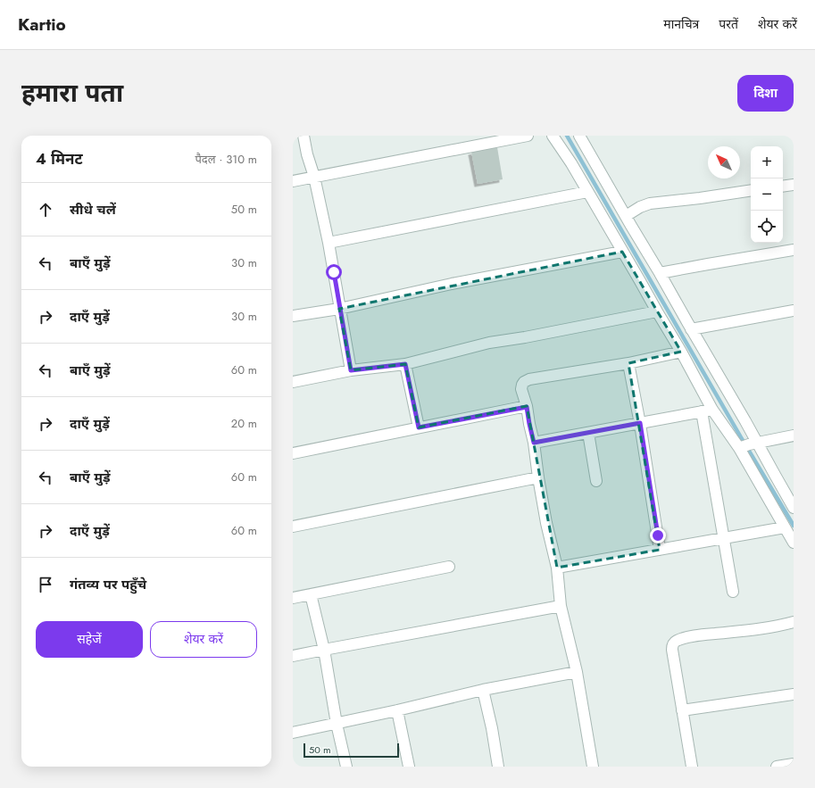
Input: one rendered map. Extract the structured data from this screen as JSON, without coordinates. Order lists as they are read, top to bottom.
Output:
{
  "scale_bar": "50 m",
  "north": "top left",
  "page": {
    "header": "Kartio",
    "nav": ["मानचित्र", "परतें", "शेयर करें"],
    "title": "हमारा पता",
    "buttons": [
      "दिशा",
      ["सहेजें", "शेयर करें"]
    ],
    "heading": ["4 मिनट", "पैदल · 310 m"],
    "map_buttons": ["+", "−"],
    "list": [
      ["सीधे चलें", "50 m"],
      ["बाएँ मुड़ें", "30 m"],
      ["दाएँ मुड़ें", "30 m"],
      ["बाएँ मुड़ें", "60 m"],
      ["दाएँ मुड़ें", "20 m"],
      ["बाएँ मुड़ें", "60 m"],
      ["दाएँ मुड़ें", "60 m"],
      "गंतव्य पर पहुँचे"
    ],
    "scale": "50 m"
  }
}
